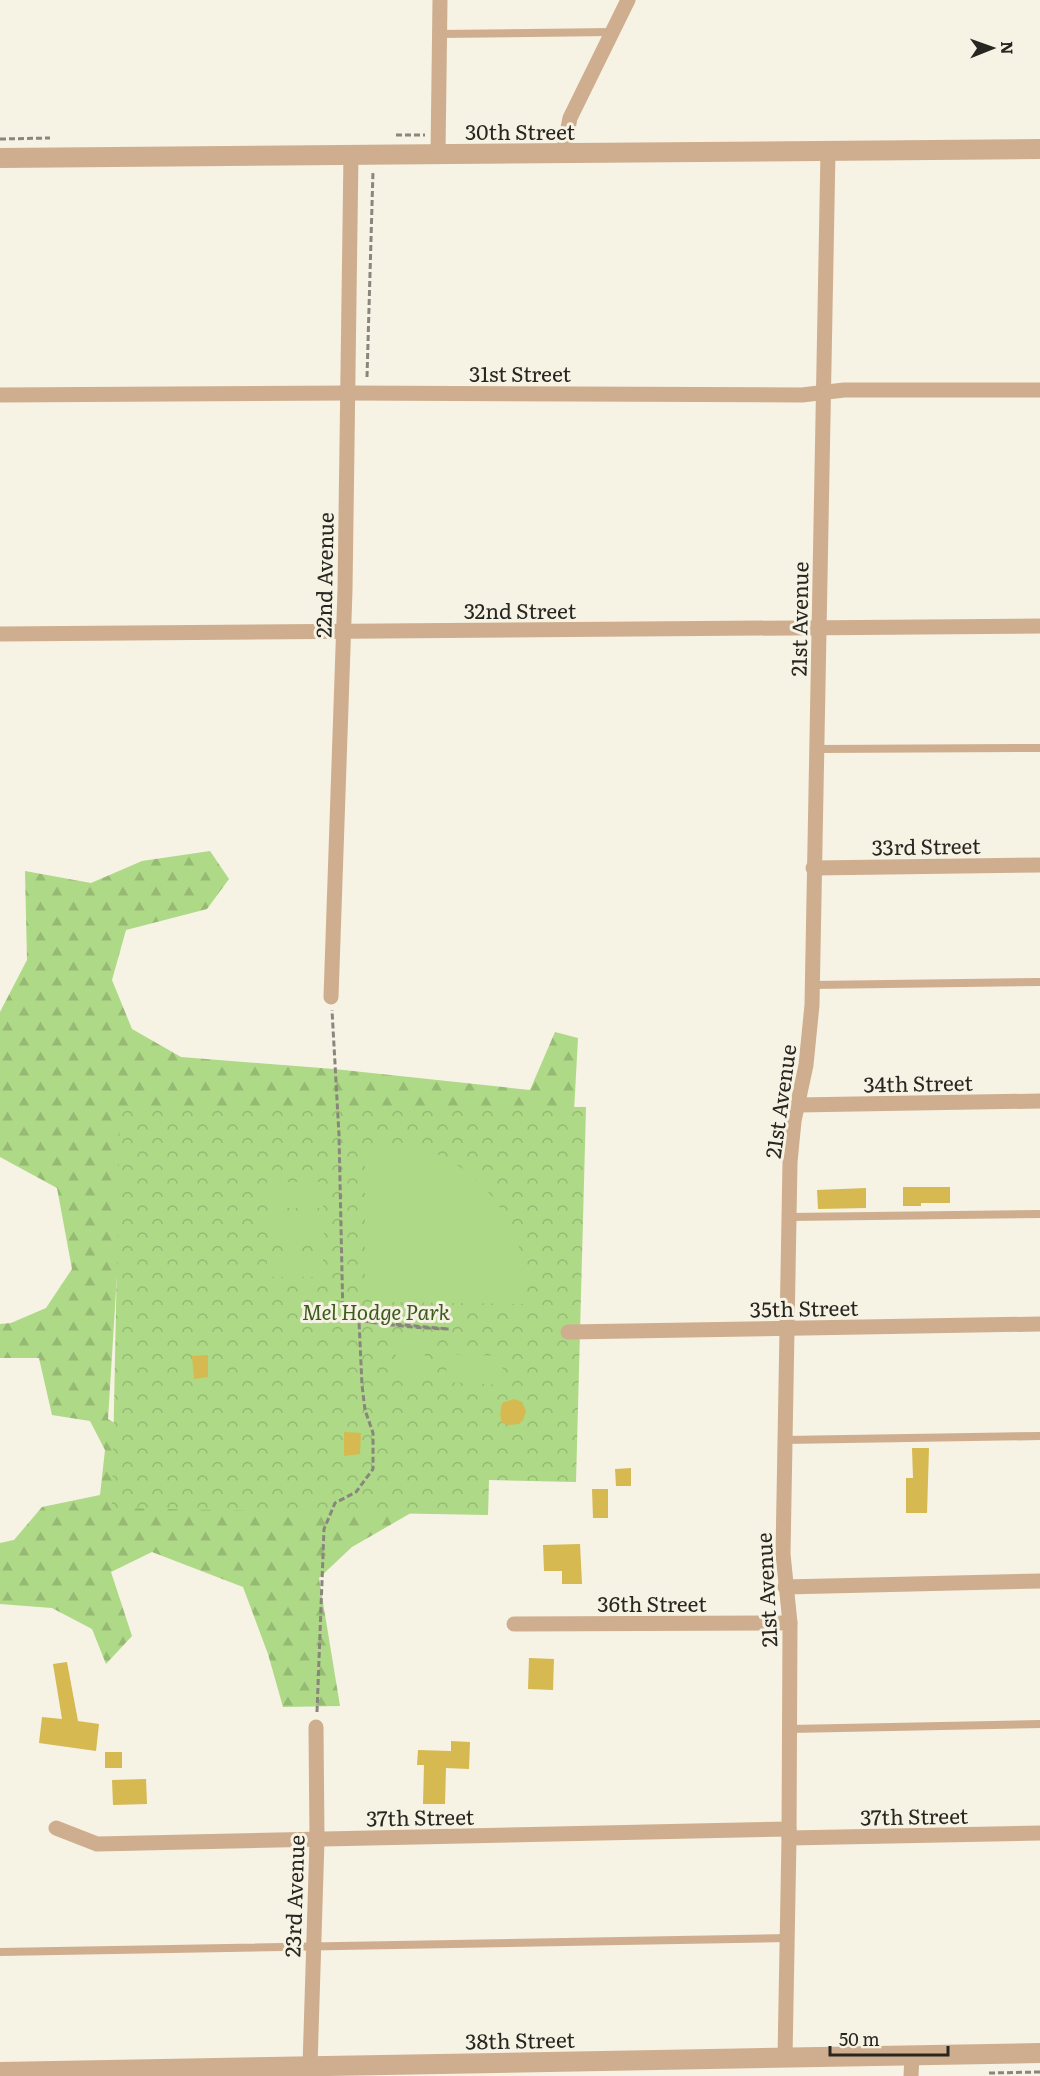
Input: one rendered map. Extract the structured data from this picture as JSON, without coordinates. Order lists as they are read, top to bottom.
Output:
{
  "streets": {
    "street": [
      "30th Street",
      "31st Street",
      "22nd Avenue",
      "32nd Street",
      "21st Avenue",
      "33rd Street",
      "34th Street",
      "35th Street",
      "36th Street",
      "37th Street",
      "23rd Avenue",
      "38th Street"
    ]
  },
  "crossings": [
    ["30th Street", "22nd Avenue"],
    ["30th Street", "21st Avenue"],
    ["31st Street", "22nd Avenue"],
    ["31st Street", "21st Avenue"],
    ["22nd Avenue", "32nd Street"],
    ["32nd Street", "21st Avenue"],
    ["21st Avenue", "33rd Street"],
    ["21st Avenue", "34th Street"],
    ["21st Avenue", "35th Street"],
    ["21st Avenue", "36th Street"],
    ["21st Avenue", "37th Street"],
    ["21st Avenue", "38th Street"],
    ["37th Street", "23rd Avenue"],
    ["23rd Avenue", "38th Street"]
  ],
  "parks": ["Mel Hodge Park"],
  "scale_bar": "50 m",
  "north": "right"
}
